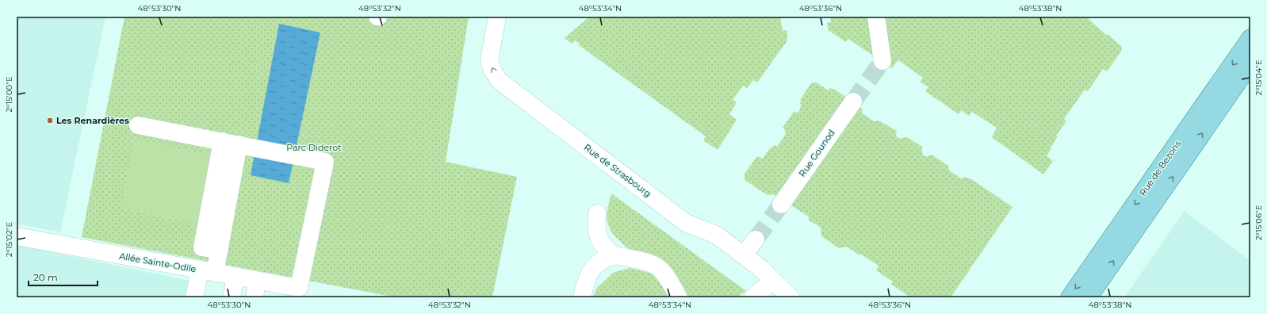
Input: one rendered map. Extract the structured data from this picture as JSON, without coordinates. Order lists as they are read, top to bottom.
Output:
{
  "streets": {
    "main road": ["Rue de Bezons"],
    "street": ["Rue Gounod", "Rue de Strasbourg", "Allée Sainte-Odile"]
  },
  "one_way": ["Rue de Strasbourg"],
  "parks": ["Parc Diderot"],
  "places": ["Les Renardières"],
  "scale_bar": "20 m",
  "coordinates": [
    "48°53'30\"N",
    "48°53'32\"N",
    "48°53'34\"N",
    "48°53'36\"N",
    "48°53'38\"N",
    "2°15'04\"E",
    "2°15'00\"E",
    "2°15'06\"E",
    "2°15'02\"E"
  ]
}
